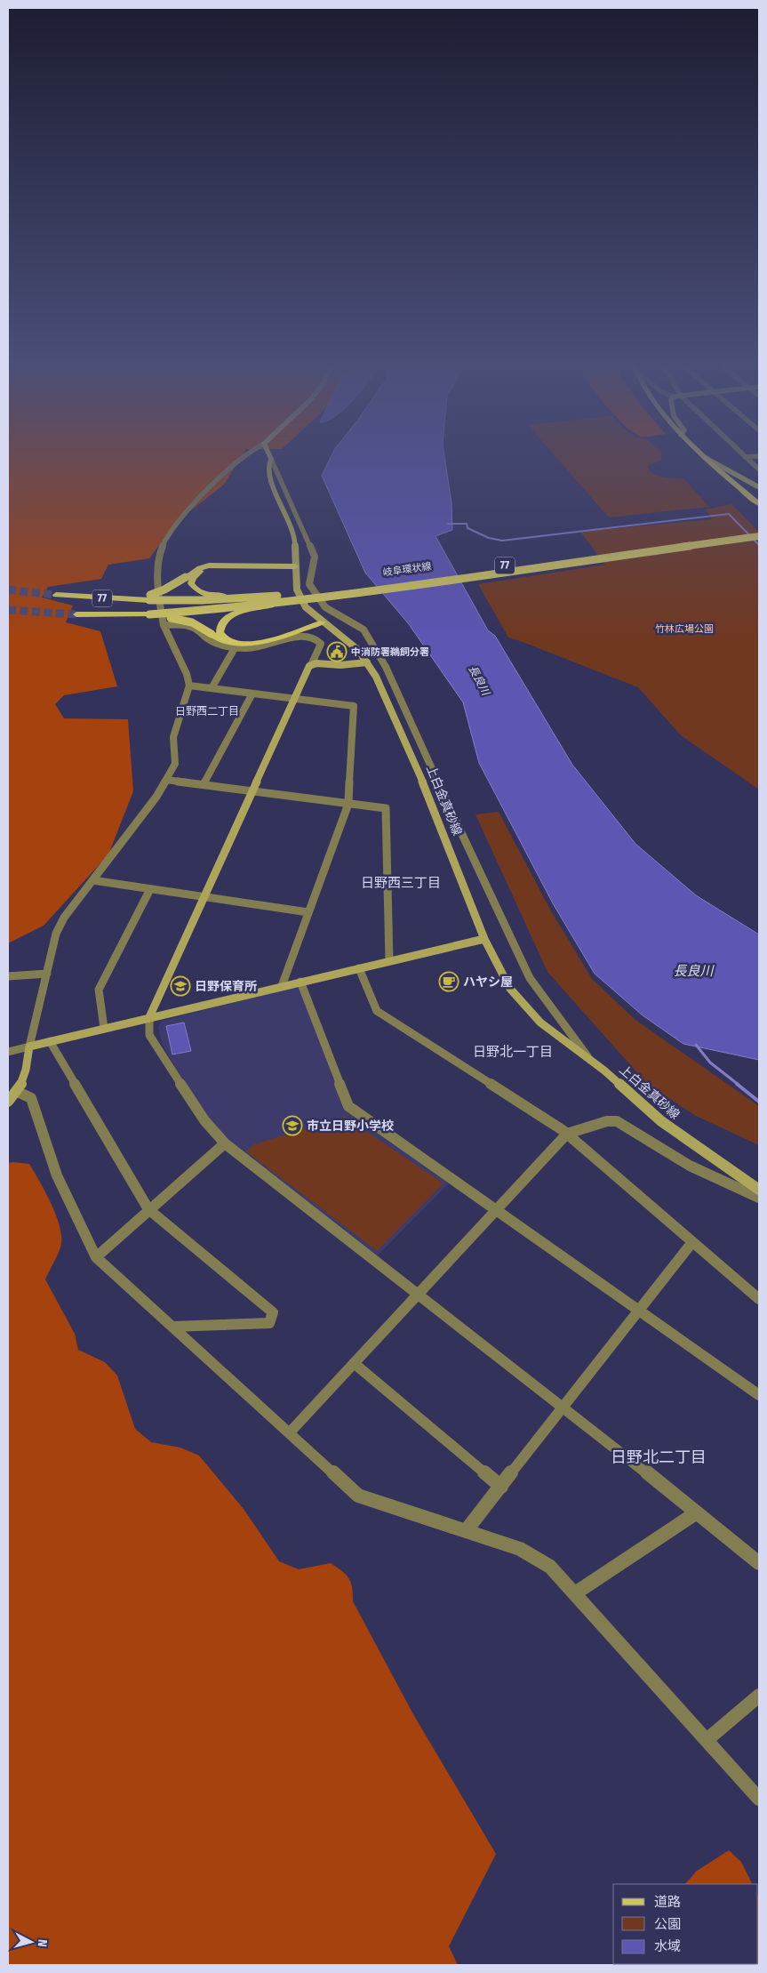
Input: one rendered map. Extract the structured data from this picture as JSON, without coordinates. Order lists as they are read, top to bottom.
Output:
{
  "streets": {
    "main road": ["77", "岐阜環状線", "上白金真砂線"]
  },
  "crossings": [
    ["77", "岐阜環状線"],
    ["77", "上白金真砂線"]
  ],
  "districts": [
    "日野西二丁目",
    "日野西三丁目",
    "日野北一丁目",
    "日野北二丁目"
  ],
  "water": ["長良川"],
  "parks": ["竹林広場公園"],
  "places": {
    "public building": ["中消防署鵜飼分署"],
    "cafe": ["ハヤシ屋"],
    "school or university": ["日野保育所", "市立日野小学校"]
  },
  "legend": ["道路", "公園", "水域"],
  "north": "right"
}
